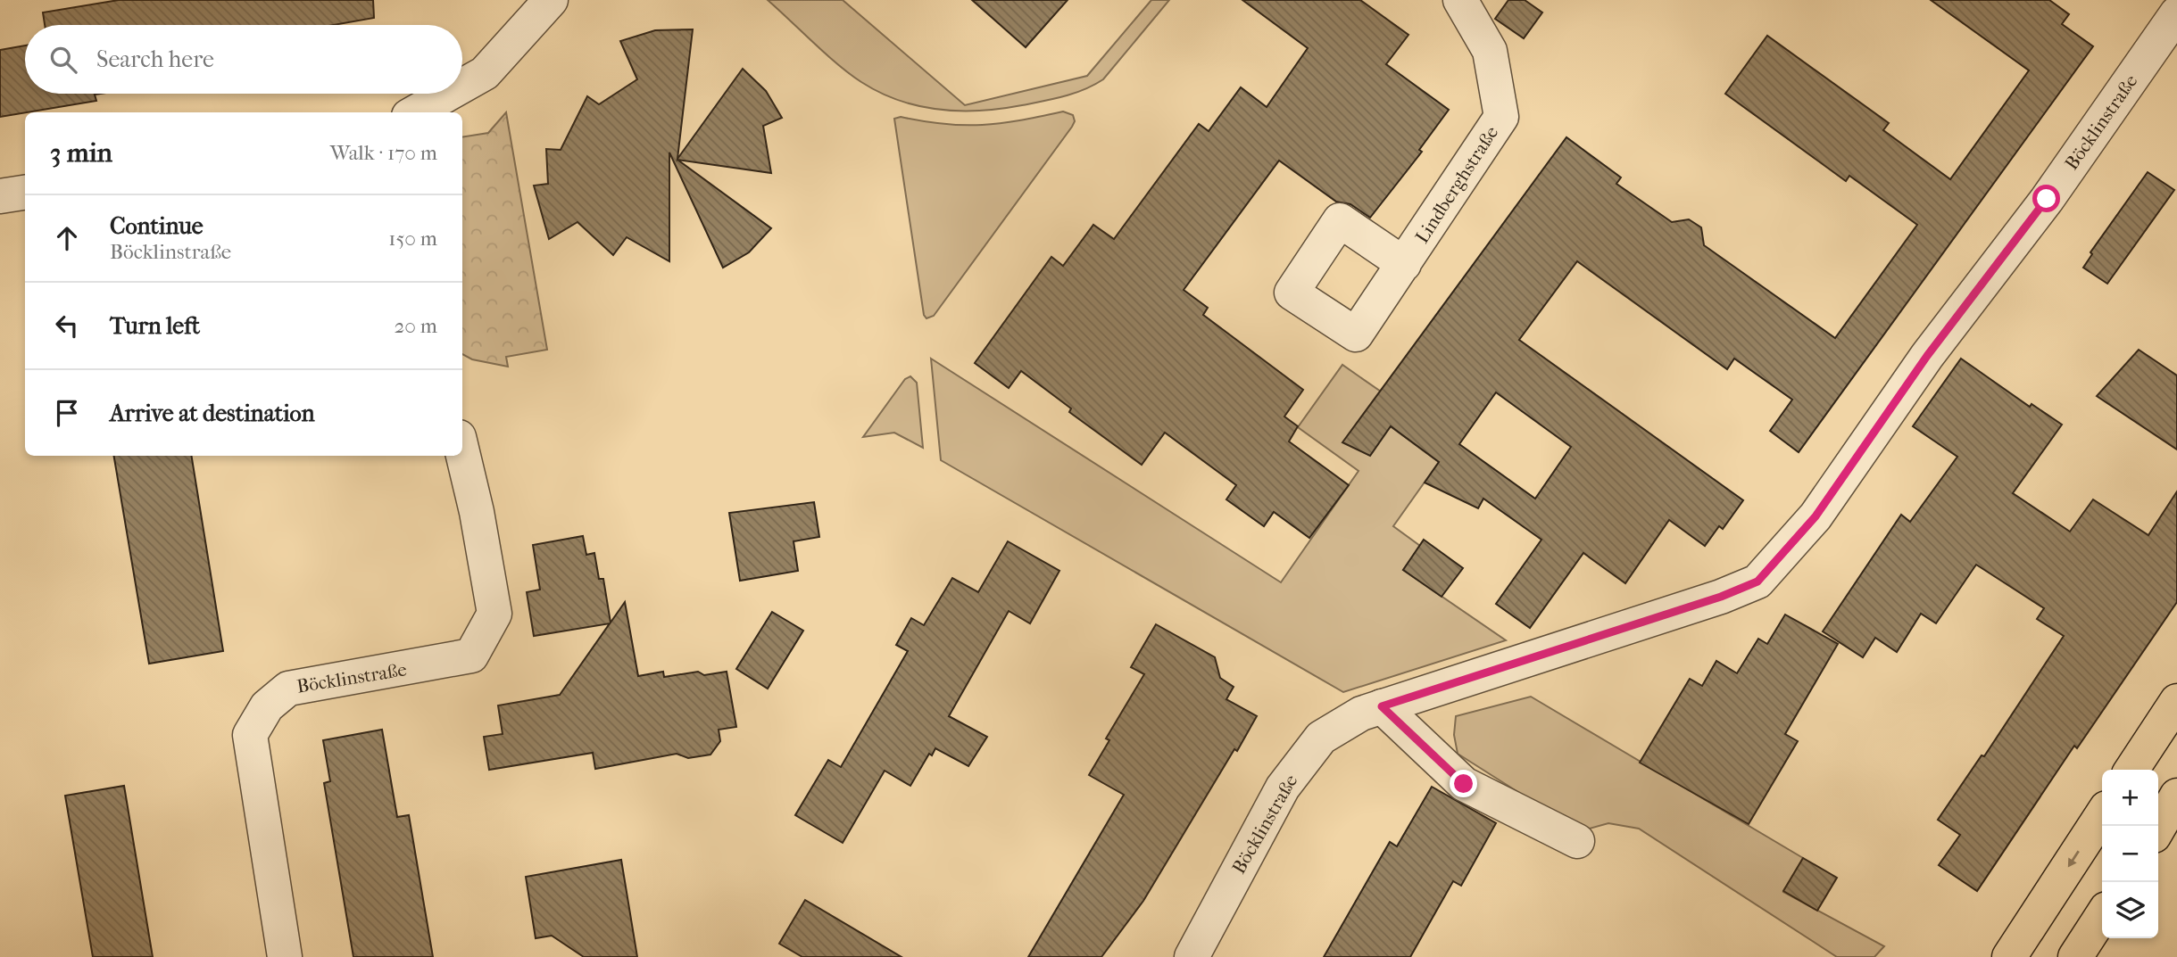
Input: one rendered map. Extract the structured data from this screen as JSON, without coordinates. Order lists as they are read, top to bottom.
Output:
{
  "streets": {
    "street": ["Böcklinstraße", "Lindberghstraße"]
  },
  "page": {
    "search": "Search here",
    "heading": ["3 min", "Walk · 170 m"],
    "list": [
      ["Continue", "Böcklinstraße", "150 m"],
      ["Turn left", "20 m"],
      "Arrive at destination"
    ],
    "map_buttons": ["+", "−"]
  }
}
